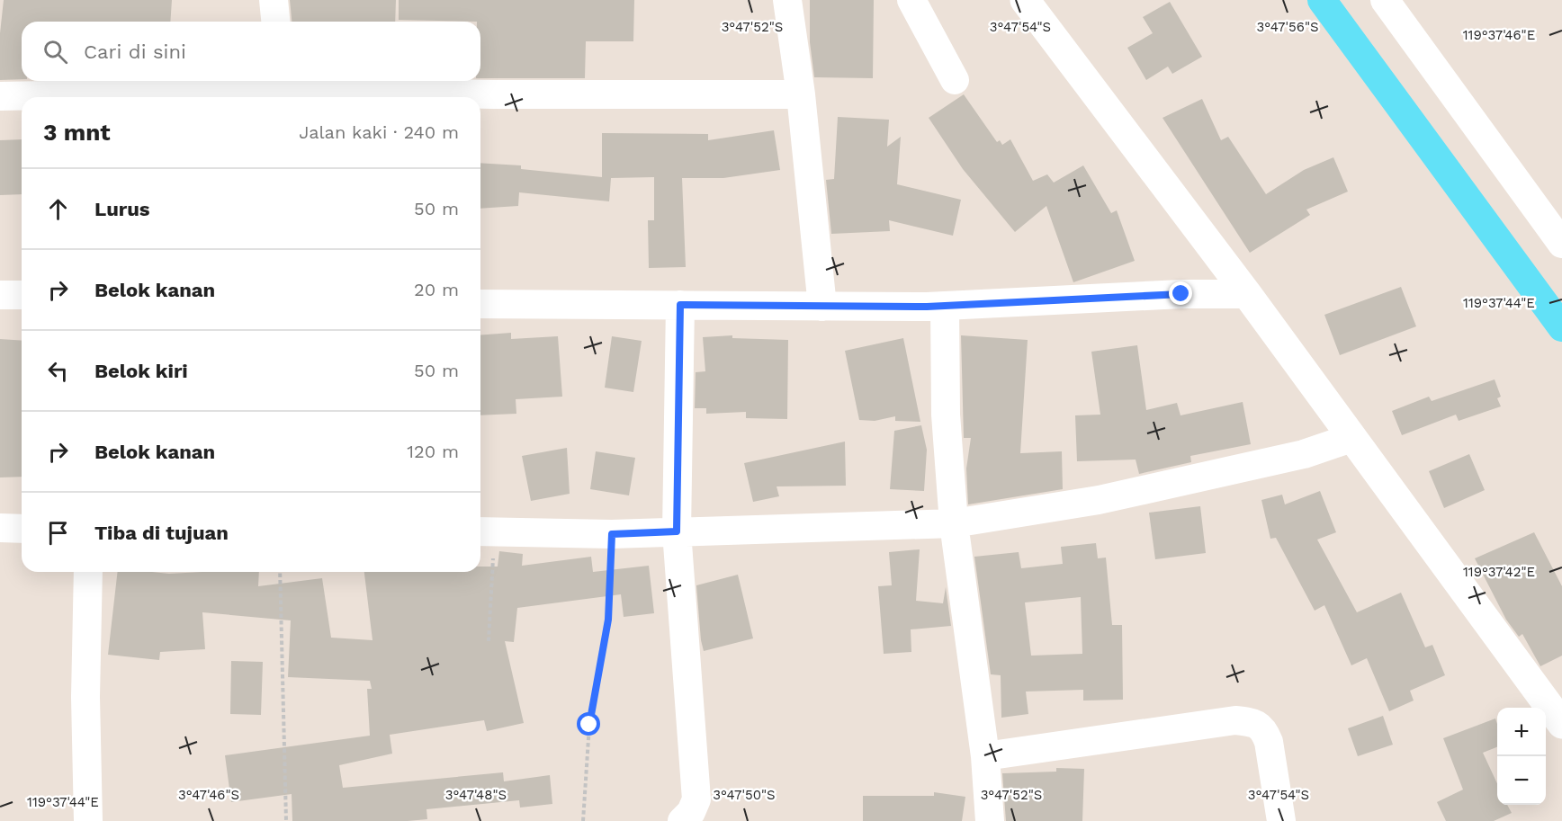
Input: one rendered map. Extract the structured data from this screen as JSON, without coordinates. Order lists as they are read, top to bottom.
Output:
{
  "page": {
    "search": "Cari di sini",
    "heading": ["3 mnt", "Jalan kaki · 240 m"],
    "list": [
      ["Lurus", "50 m"],
      ["Belok kanan", "20 m"],
      ["Belok kiri", "50 m"],
      ["Belok kanan", "120 m"],
      "Tiba di tujuan"
    ],
    "map_buttons": ["+", "−"]
  },
  "coordinates": [
    "3°47'52\"S",
    "3°47'54\"S",
    "3°47'56\"S",
    "119°37'46\"E",
    "119°37'44\"E",
    "119°37'42\"E",
    "3°47'46\"S",
    "3°47'48\"S",
    "3°47'50\"S"
  ]
}
